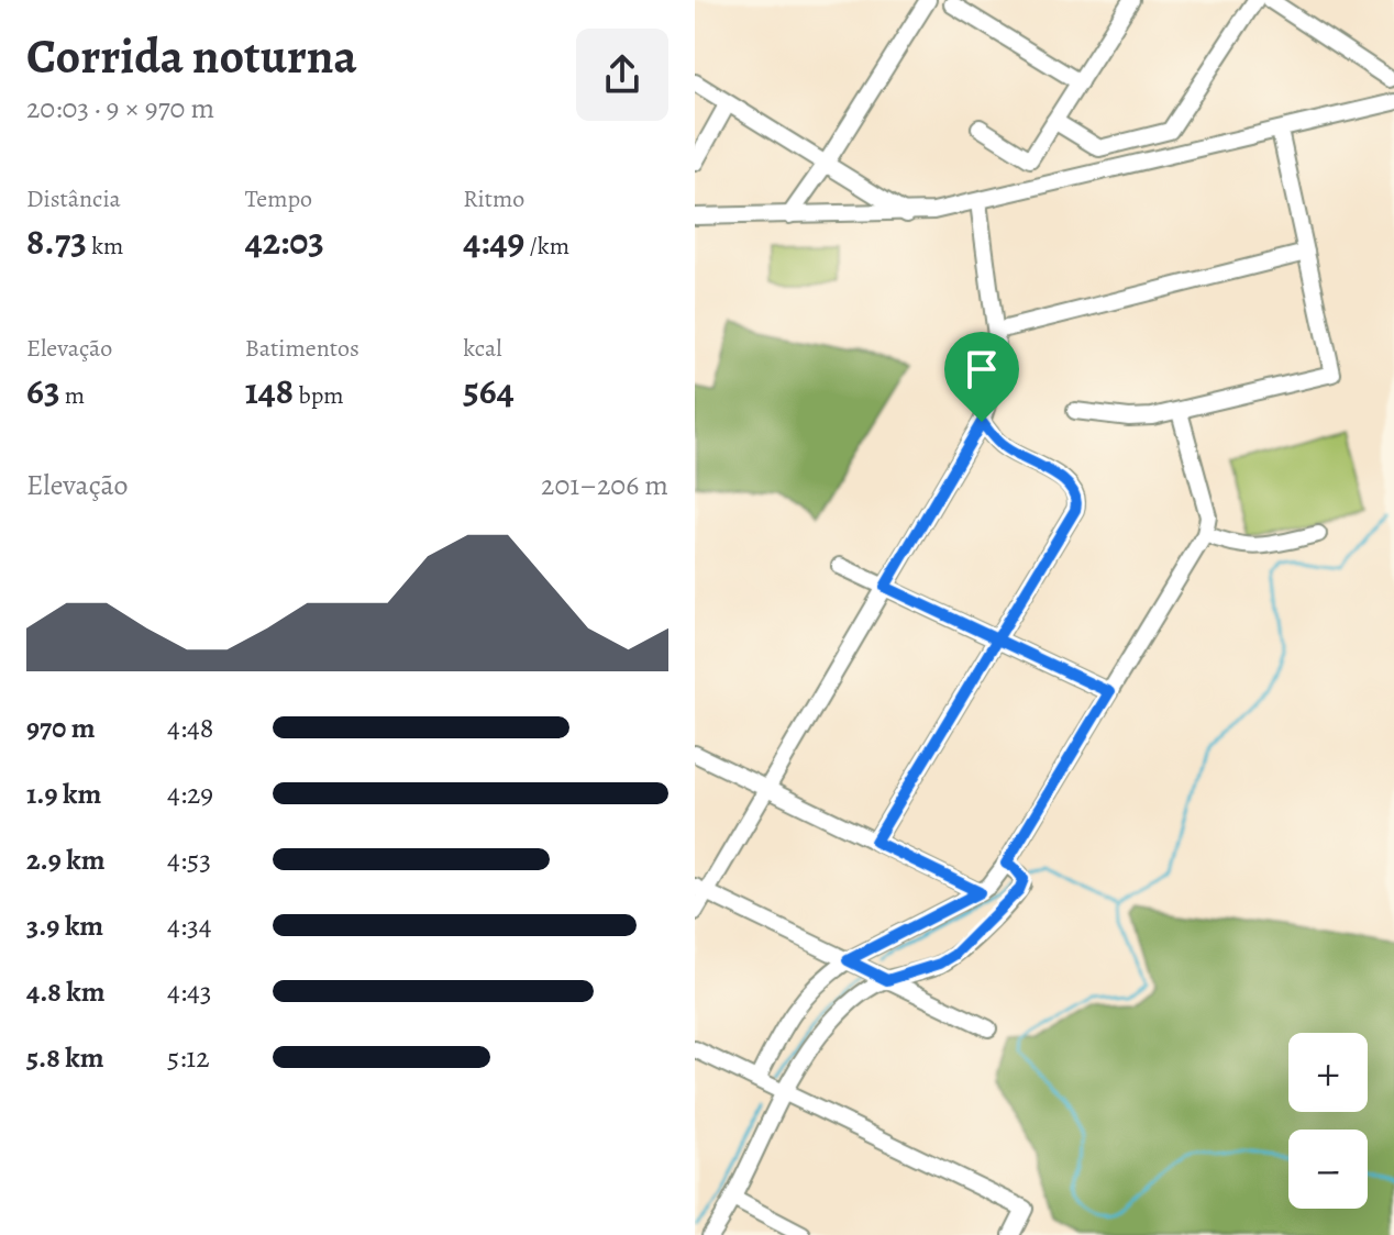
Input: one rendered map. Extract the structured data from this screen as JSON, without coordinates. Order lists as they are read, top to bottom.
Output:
{
  "page": {
    "heading": ["Corrida noturna", "20:03 · 9 × 970 m"],
    "stats": [
      ["Distância", "8.73 km"],
      ["Tempo", "42:03"],
      ["Ritmo", "4:49 /km"],
      ["Elevação", "63 m"],
      ["Batimentos", "148 bpm"],
      ["kcal", "564"]
    ],
    "chart": ["Elevação", "201–206 m"],
    "list": [
      {
        "name": "970 m",
        "note": "4:48"
      },
      {
        "name": "1.9 km",
        "note": "4:29"
      },
      {
        "name": "2.9 km",
        "note": "4:53"
      },
      {
        "name": "3.9 km",
        "note": "4:34"
      },
      {
        "name": "4.8 km",
        "note": "4:43"
      },
      {
        "name": "5.8 km",
        "note": "5:12"
      }
    ],
    "map_buttons": ["+", "−"]
  }
}
